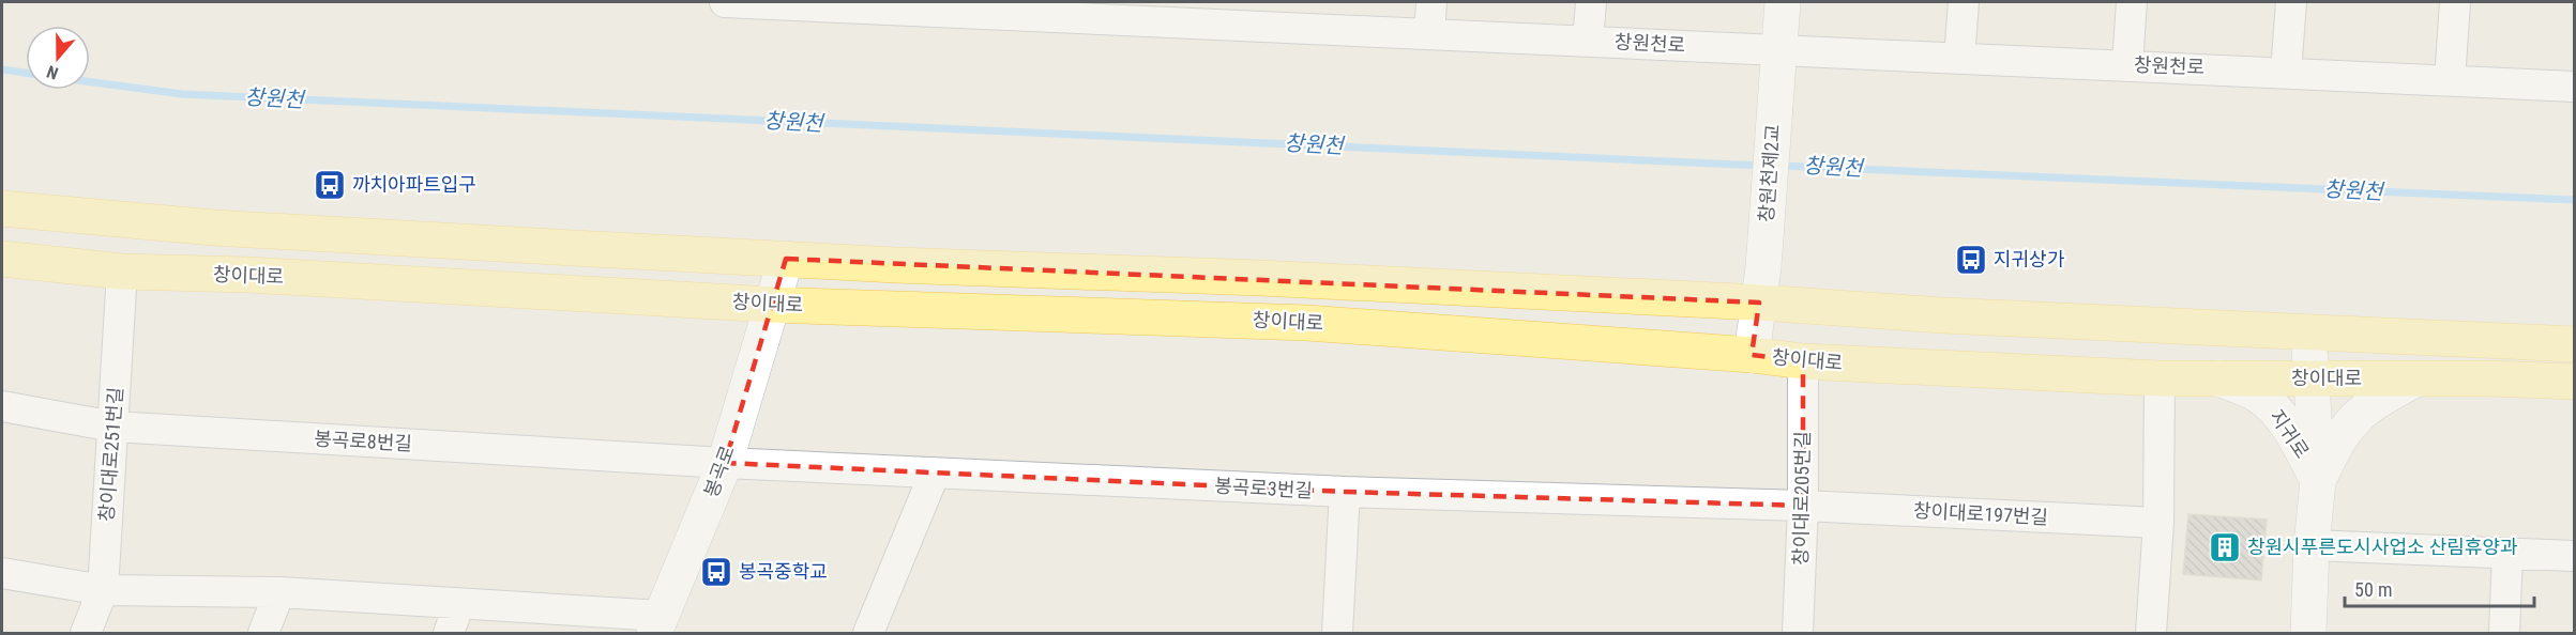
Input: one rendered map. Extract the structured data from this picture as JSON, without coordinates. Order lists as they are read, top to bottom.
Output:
{
  "streets": {
    "main road": ["창이대로"],
    "street": [
      "창원천로",
      "창원천제2교",
      "지귀로",
      "봉곡로8번길",
      "창이대로251번길",
      "봉곡로",
      "봉곡로3번길",
      "창이대로205번길",
      "창이대로197번길"
    ]
  },
  "crossings": [
    ["창원천로", "창원천제2교"],
    ["창원천제2교", "창이대로"],
    ["창이대로", "지귀로"],
    ["창이대로", "창이대로251번길"],
    ["창이대로", "봉곡로"],
    ["창이대로", "창이대로205번길"],
    ["봉곡로8번길", "창이대로251번길"],
    ["봉곡로8번길", "봉곡로"],
    ["봉곡로8번길", "봉곡로3번길"],
    ["봉곡로", "봉곡로3번길"],
    ["봉곡로3번길", "창이대로205번길"],
    ["봉곡로3번길", "창이대로197번길"],
    ["창이대로205번길", "창이대로197번길"]
  ],
  "water": ["창원천"],
  "places": {
    "bus stop": ["까치아파트입구", "지귀상가", "봉곡중학교"],
    "building": ["창원시푸른도시사업소 산림휴양과"]
  },
  "scale_bar": "50 m",
  "north": "bottom"
}
